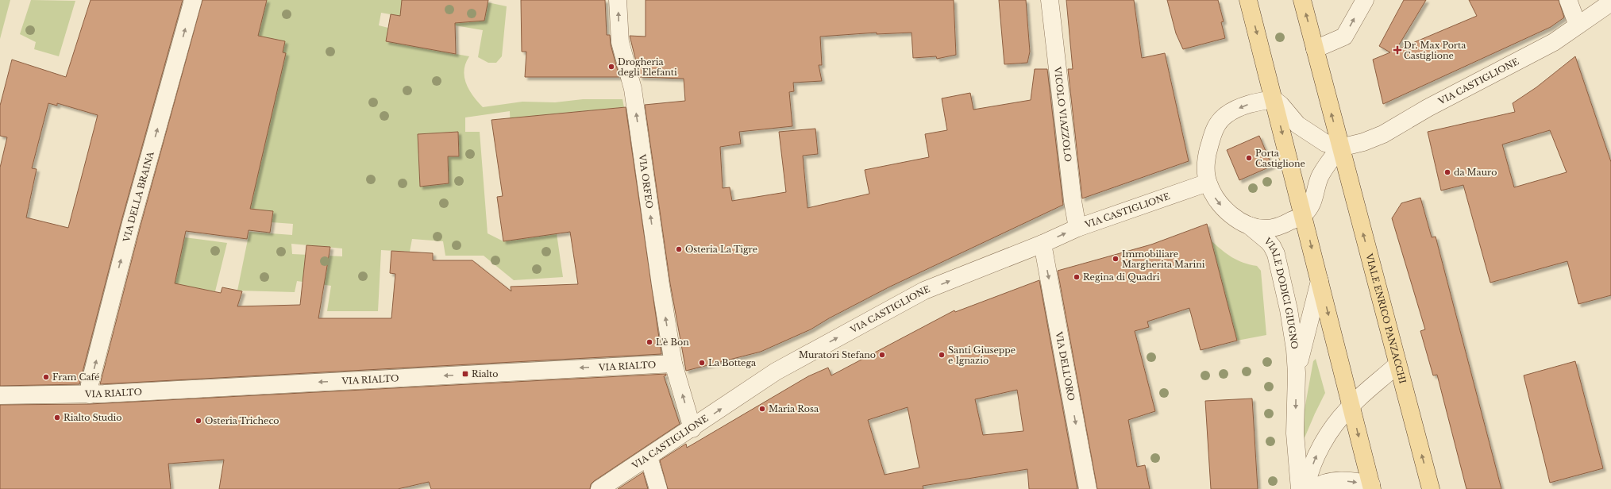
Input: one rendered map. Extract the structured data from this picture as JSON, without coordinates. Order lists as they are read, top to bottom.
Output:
{
  "streets": {
    "main road": ["VIALE ENRICO PANZACCHI"],
    "street": [
      "VIA CASTIGLIONE",
      "VICOLO VIAZZOLO",
      "VIA ORFEO",
      "VIA DELLA BRAINA",
      "VIALE DODICI GIUGNO",
      "VIA RIALTO",
      "VIA DELL'ORO"
    ]
  },
  "crossings": [
    ["VIA CASTIGLIONE", "VICOLO VIAZZOLO"],
    ["VIA CASTIGLIONE", "VIALE DODICI GIUGNO"],
    ["VIA CASTIGLIONE", "VIALE ENRICO PANZACCHI"],
    ["VIA CASTIGLIONE", "VIA DELL'ORO"],
    ["VIA ORFEO", "VIA RIALTO"],
    ["VIA DELLA BRAINA", "VIA RIALTO"]
  ],
  "one_way": [
    "VIA CASTIGLIONE",
    "VIA ORFEO",
    "VIA DELLA BRAINA",
    "VIALE DODICI GIUGNO",
    "VIA RIALTO",
    "VIA DELL'ORO"
  ],
  "places": {
    "health": ["Dr. Max Porta Castiglione"],
    "other": [
      "Drogheria degli Elefanti",
      "Porta Castiglione",
      "da Mauro",
      "Osteria La Tigre",
      "Immobiliare Margherita Marini",
      "Regina di Quadri",
      "L'è Bon",
      "Muratori Stefano",
      "Santi Giuseppe e Ignazio",
      "La Bottega",
      "Fram Café",
      "Maria Rosa",
      "Rialto Studio",
      "Osteria Tricheco"
    ],
    "transit": ["Rialto"]
  }
}
